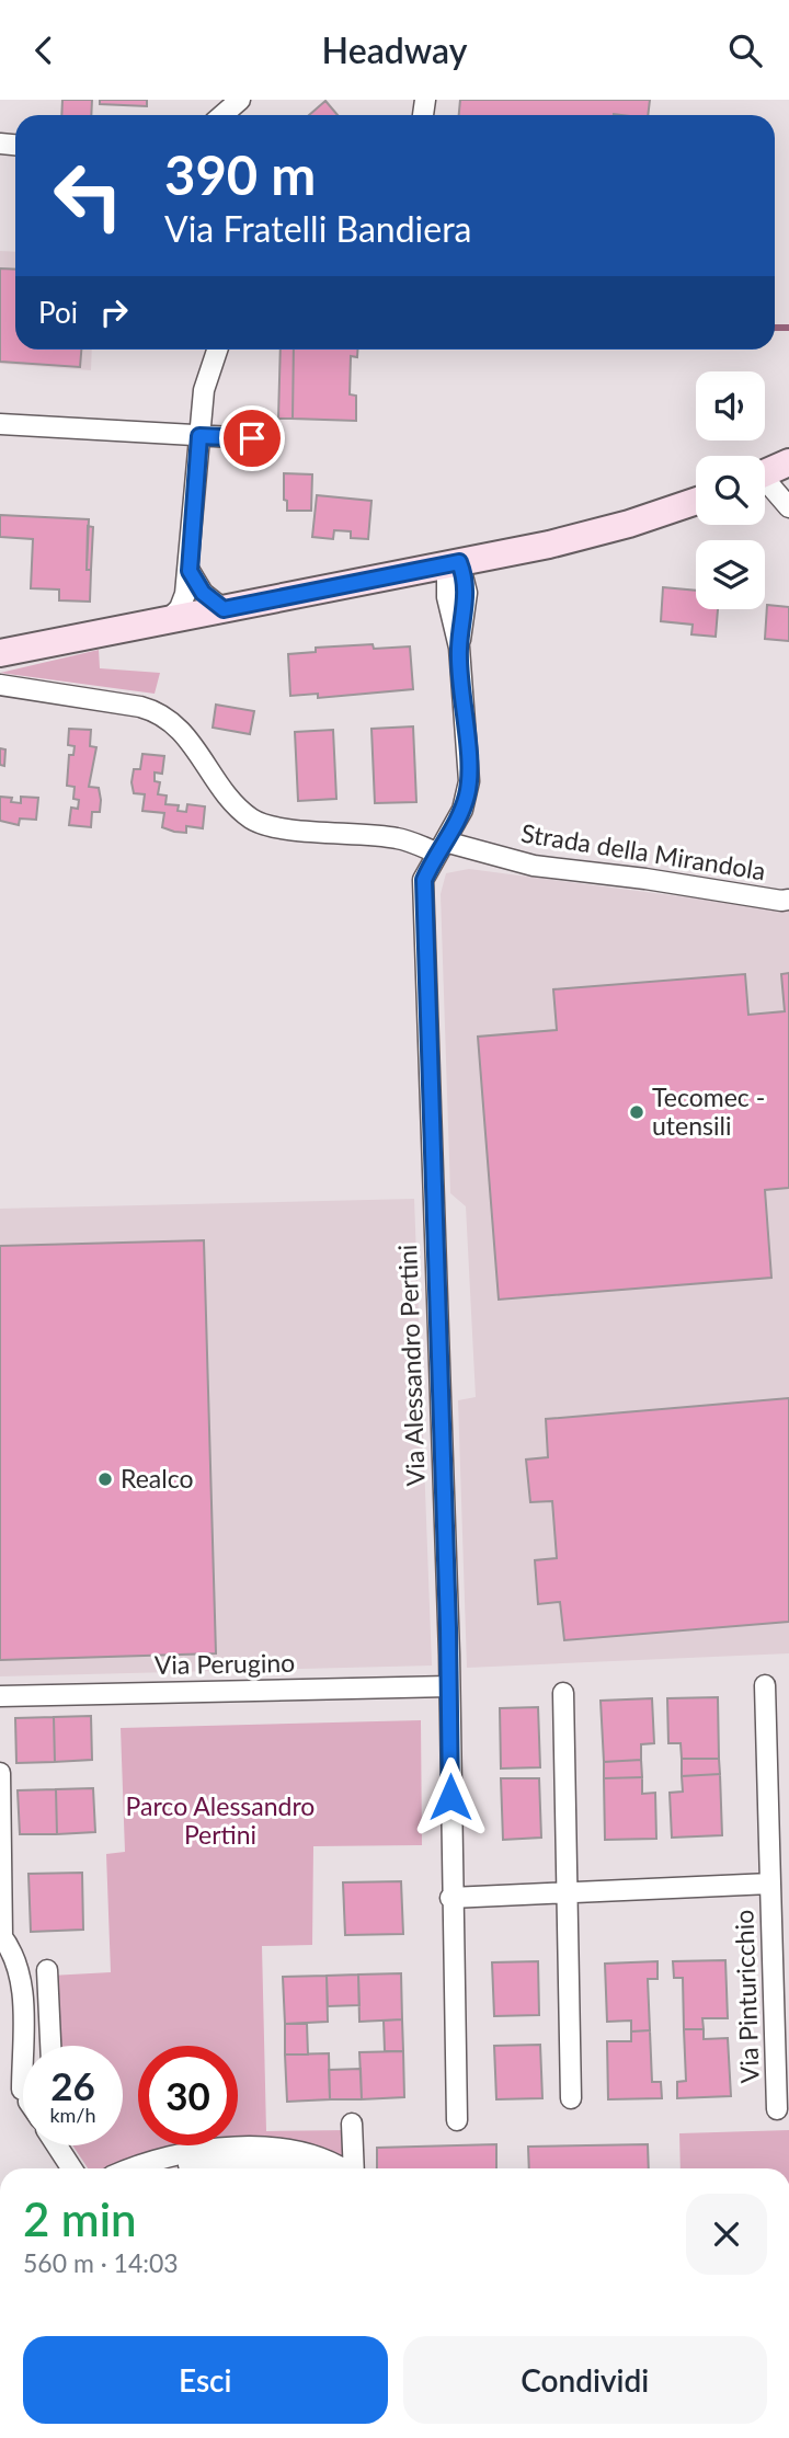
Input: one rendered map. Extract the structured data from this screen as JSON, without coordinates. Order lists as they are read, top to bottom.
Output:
{
  "streets": {
    "street": [
      "Strada della Mirandola",
      "Via Alessandro Pertini",
      "Via Perugino",
      "Via Pinturicchio"
    ]
  },
  "crossings": [
    ["Strada della Mirandola", "Via Alessandro Pertini"],
    ["Via Alessandro Pertini", "Via Perugino"],
    ["Via Alessandro Pertini", "Via Pinturicchio"]
  ],
  "parks": ["Parco Alessandro Pertini"],
  "places": ["Tecomec - utensili", "Realco"],
  "page": {
    "header": "Headway",
    "turn": ["390 m", "Via Fratelli Bandiera"],
    "then": "Poi",
    "speed": "26 km/h",
    "limit": "30",
    "heading": ["2 min", "560 m · 14:03"],
    "buttons": ["Esci", "Condividi"]
  }
}
